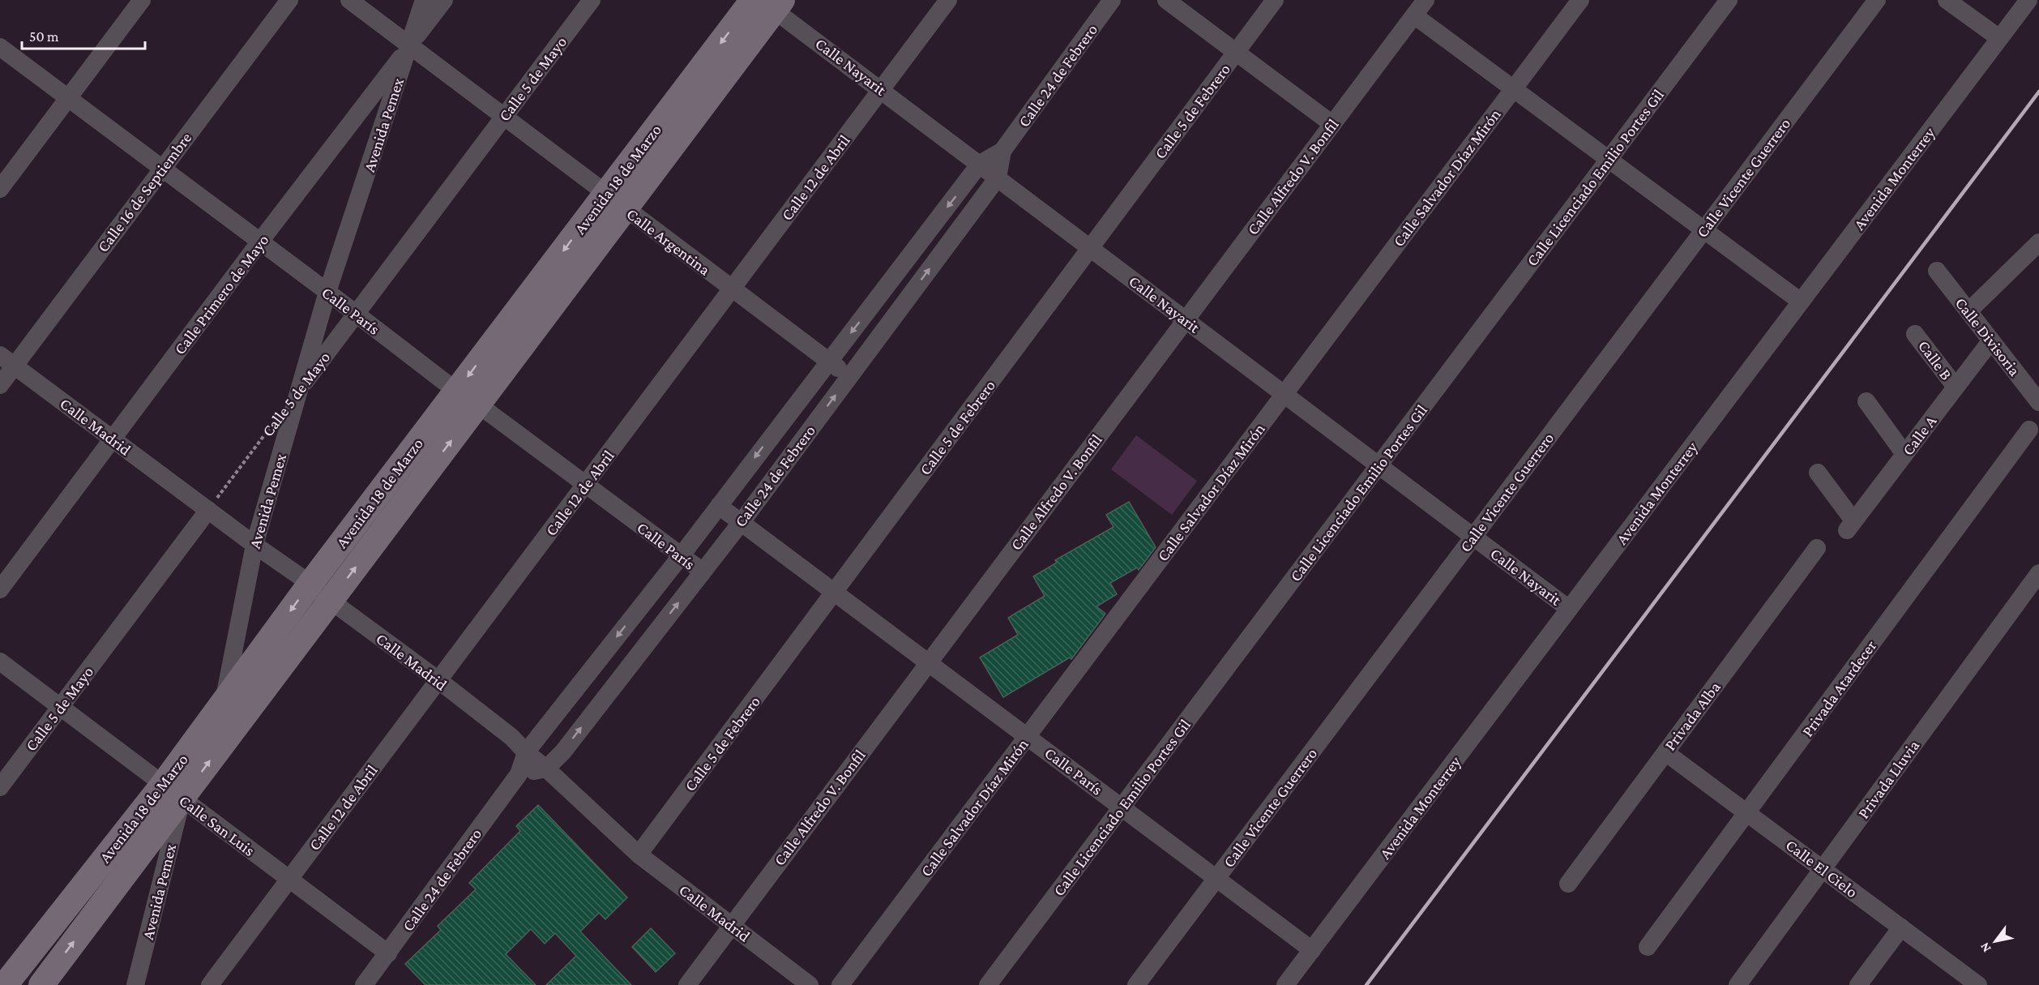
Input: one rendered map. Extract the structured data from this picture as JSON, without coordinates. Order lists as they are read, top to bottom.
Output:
{
  "streets": {
    "street": [
      "Calle Nayarit",
      "Calle 24 de Febrero",
      "Calle 5 de Mayo",
      "Calle 5 de Febrero",
      "Avenida Pemex",
      "Calle Alfredo V. Bonfil",
      "Calle 12 de Abril",
      "Calle Salvador Díaz Mirón",
      "Calle Licenciado Emilio Portes Gil",
      "Calle Vicente Guerrero",
      "Avenida Monterrey",
      "Avenida 18 de Marzo",
      "Calle 16 de Septiembre",
      "Calle Argentina",
      "Calle Primero de Mayo",
      "Calle París",
      "Calle Divisoria",
      "Calle B",
      "Calle Madrid",
      "Calle A",
      "Privada Atardecer",
      "Privada Alba",
      "Privada Lluvia",
      "Calle San Luis",
      "Calle El Cielo"
    ]
  },
  "crossings": [
    ["Calle Nayarit", "Calle 24 de Febrero"],
    ["Calle Nayarit", "Calle 5 de Febrero"],
    ["Calle Nayarit", "Calle Alfredo V. Bonfil"],
    ["Calle Nayarit", "Calle 12 de Abril"],
    ["Calle Nayarit", "Calle Salvador Díaz Mirón"],
    ["Calle Nayarit", "Calle Licenciado Emilio Portes Gil"],
    ["Calle Nayarit", "Calle Vicente Guerrero"],
    ["Calle Nayarit", "Avenida Monterrey"],
    ["Calle Nayarit", "Avenida 18 de Marzo"],
    ["Calle 24 de Febrero", "Calle Argentina"],
    ["Calle 24 de Febrero", "Calle París"],
    ["Calle 24 de Febrero", "Calle Madrid"],
    ["Calle 24 de Febrero", "Calle San Luis"],
    ["Calle 5 de Mayo", "Avenida Pemex"],
    ["Calle 5 de Mayo", "Calle Argentina"],
    ["Calle 5 de Mayo", "Calle París"],
    ["Calle 5 de Mayo", "Calle Madrid"],
    ["Calle 5 de Mayo", "Calle San Luis"],
    ["Calle 5 de Febrero", "Calle París"],
    ["Calle 5 de Febrero", "Calle Madrid"],
    ["Avenida Pemex", "Avenida 18 de Marzo"],
    ["Avenida Pemex", "Calle Argentina"],
    ["Avenida Pemex", "Calle Primero de Mayo"],
    ["Avenida Pemex", "Calle París"],
    ["Avenida Pemex", "Calle Madrid"],
    ["Avenida Pemex", "Calle San Luis"],
    ["Calle Alfredo V. Bonfil", "Calle París"],
    ["Calle Alfredo V. Bonfil", "Calle Madrid"],
    ["Calle 12 de Abril", "Calle Argentina"],
    ["Calle 12 de Abril", "Calle París"],
    ["Calle 12 de Abril", "Calle Madrid"],
    ["Calle 12 de Abril", "Calle San Luis"],
    ["Calle Salvador Díaz Mirón", "Calle París"],
    ["Calle Licenciado Emilio Portes Gil", "Calle París"],
    ["Calle Vicente Guerrero", "Calle París"],
    ["Avenida Monterrey", "Calle París"],
    ["Avenida 18 de Marzo", "Calle Argentina"],
    ["Avenida 18 de Marzo", "Calle París"],
    ["Avenida 18 de Marzo", "Calle Madrid"],
    ["Avenida 18 de Marzo", "Calle San Luis"],
    ["Calle 16 de Septiembre", "Calle París"],
    ["Calle 16 de Septiembre", "Calle Madrid"],
    ["Calle Argentina", "Calle Primero de Mayo"],
    ["Calle Primero de Mayo", "Calle París"],
    ["Calle Primero de Mayo", "Calle Madrid"],
    ["Calle Divisoria", "Calle A"],
    ["Calle B", "Calle A"],
    ["Privada Atardecer", "Calle El Cielo"],
    ["Privada Alba", "Calle El Cielo"],
    ["Privada Lluvia", "Calle El Cielo"]
  ],
  "scale_bar": "50 m",
  "north": "bottom left"
}
